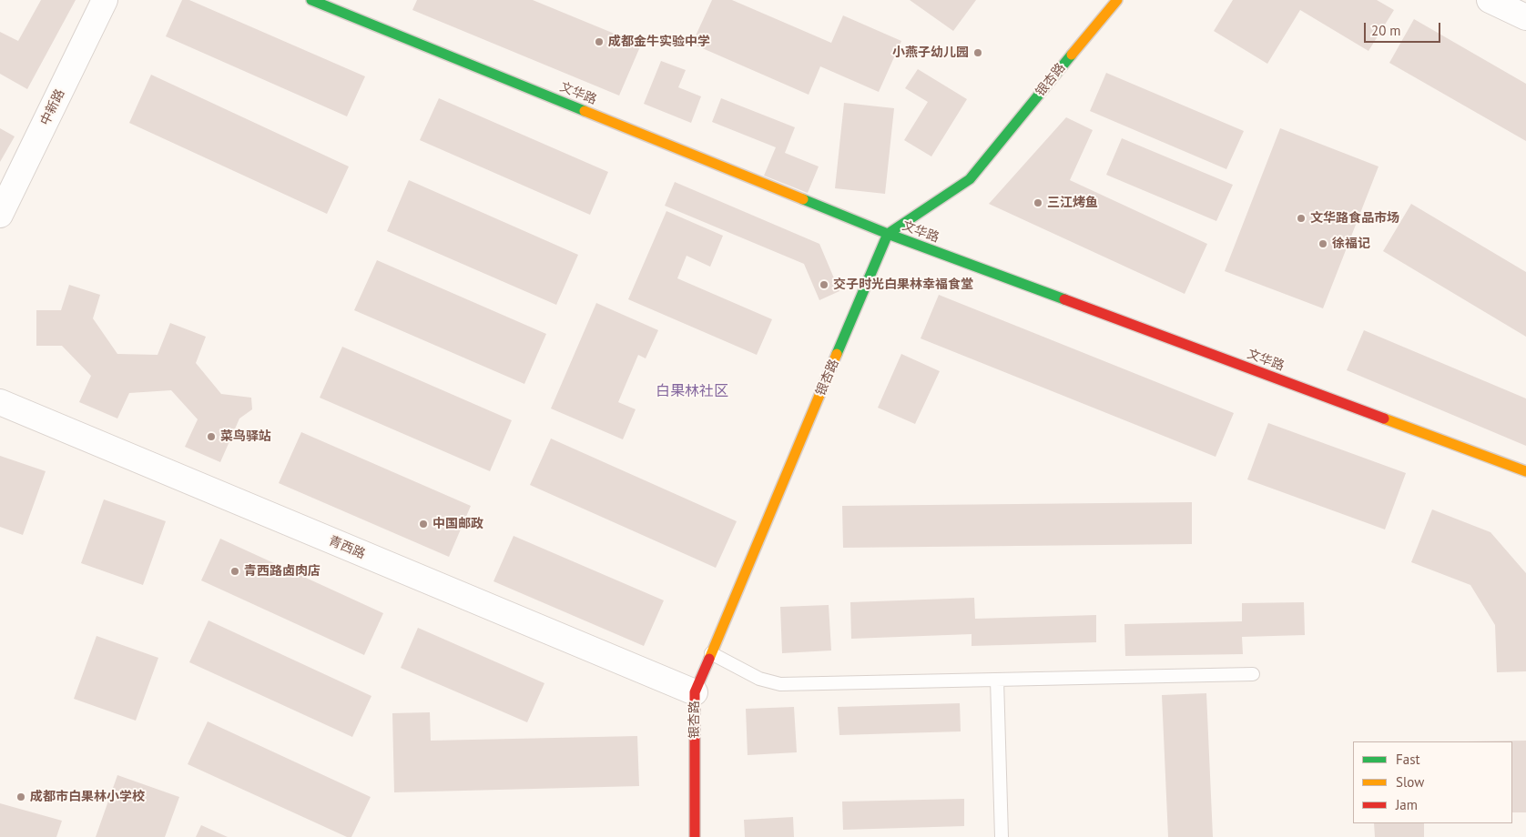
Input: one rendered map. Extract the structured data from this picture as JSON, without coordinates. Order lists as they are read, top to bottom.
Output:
{
  "streets": {
    "street": [
      "银杏路",
      "文华路",
      "中新路",
      "青西路"
    ]
  },
  "crossings": [
    ["银杏路", "文华路"],
    ["银杏路", "青西路"]
  ],
  "districts": ["白果林社区"],
  "places": [
    "成都金牛实验中学",
    "小燕子幼儿园",
    "三江烤鱼",
    "文华路食品市场",
    "徐福记",
    "交子时光白果林幸福食堂",
    "菜鸟驿站",
    "中国邮政",
    "青西路卤肉店",
    "成都市白果林小学校"
  ],
  "legend": ["Fast", "Slow", "Jam"],
  "scale_bar": "20 m"
}
